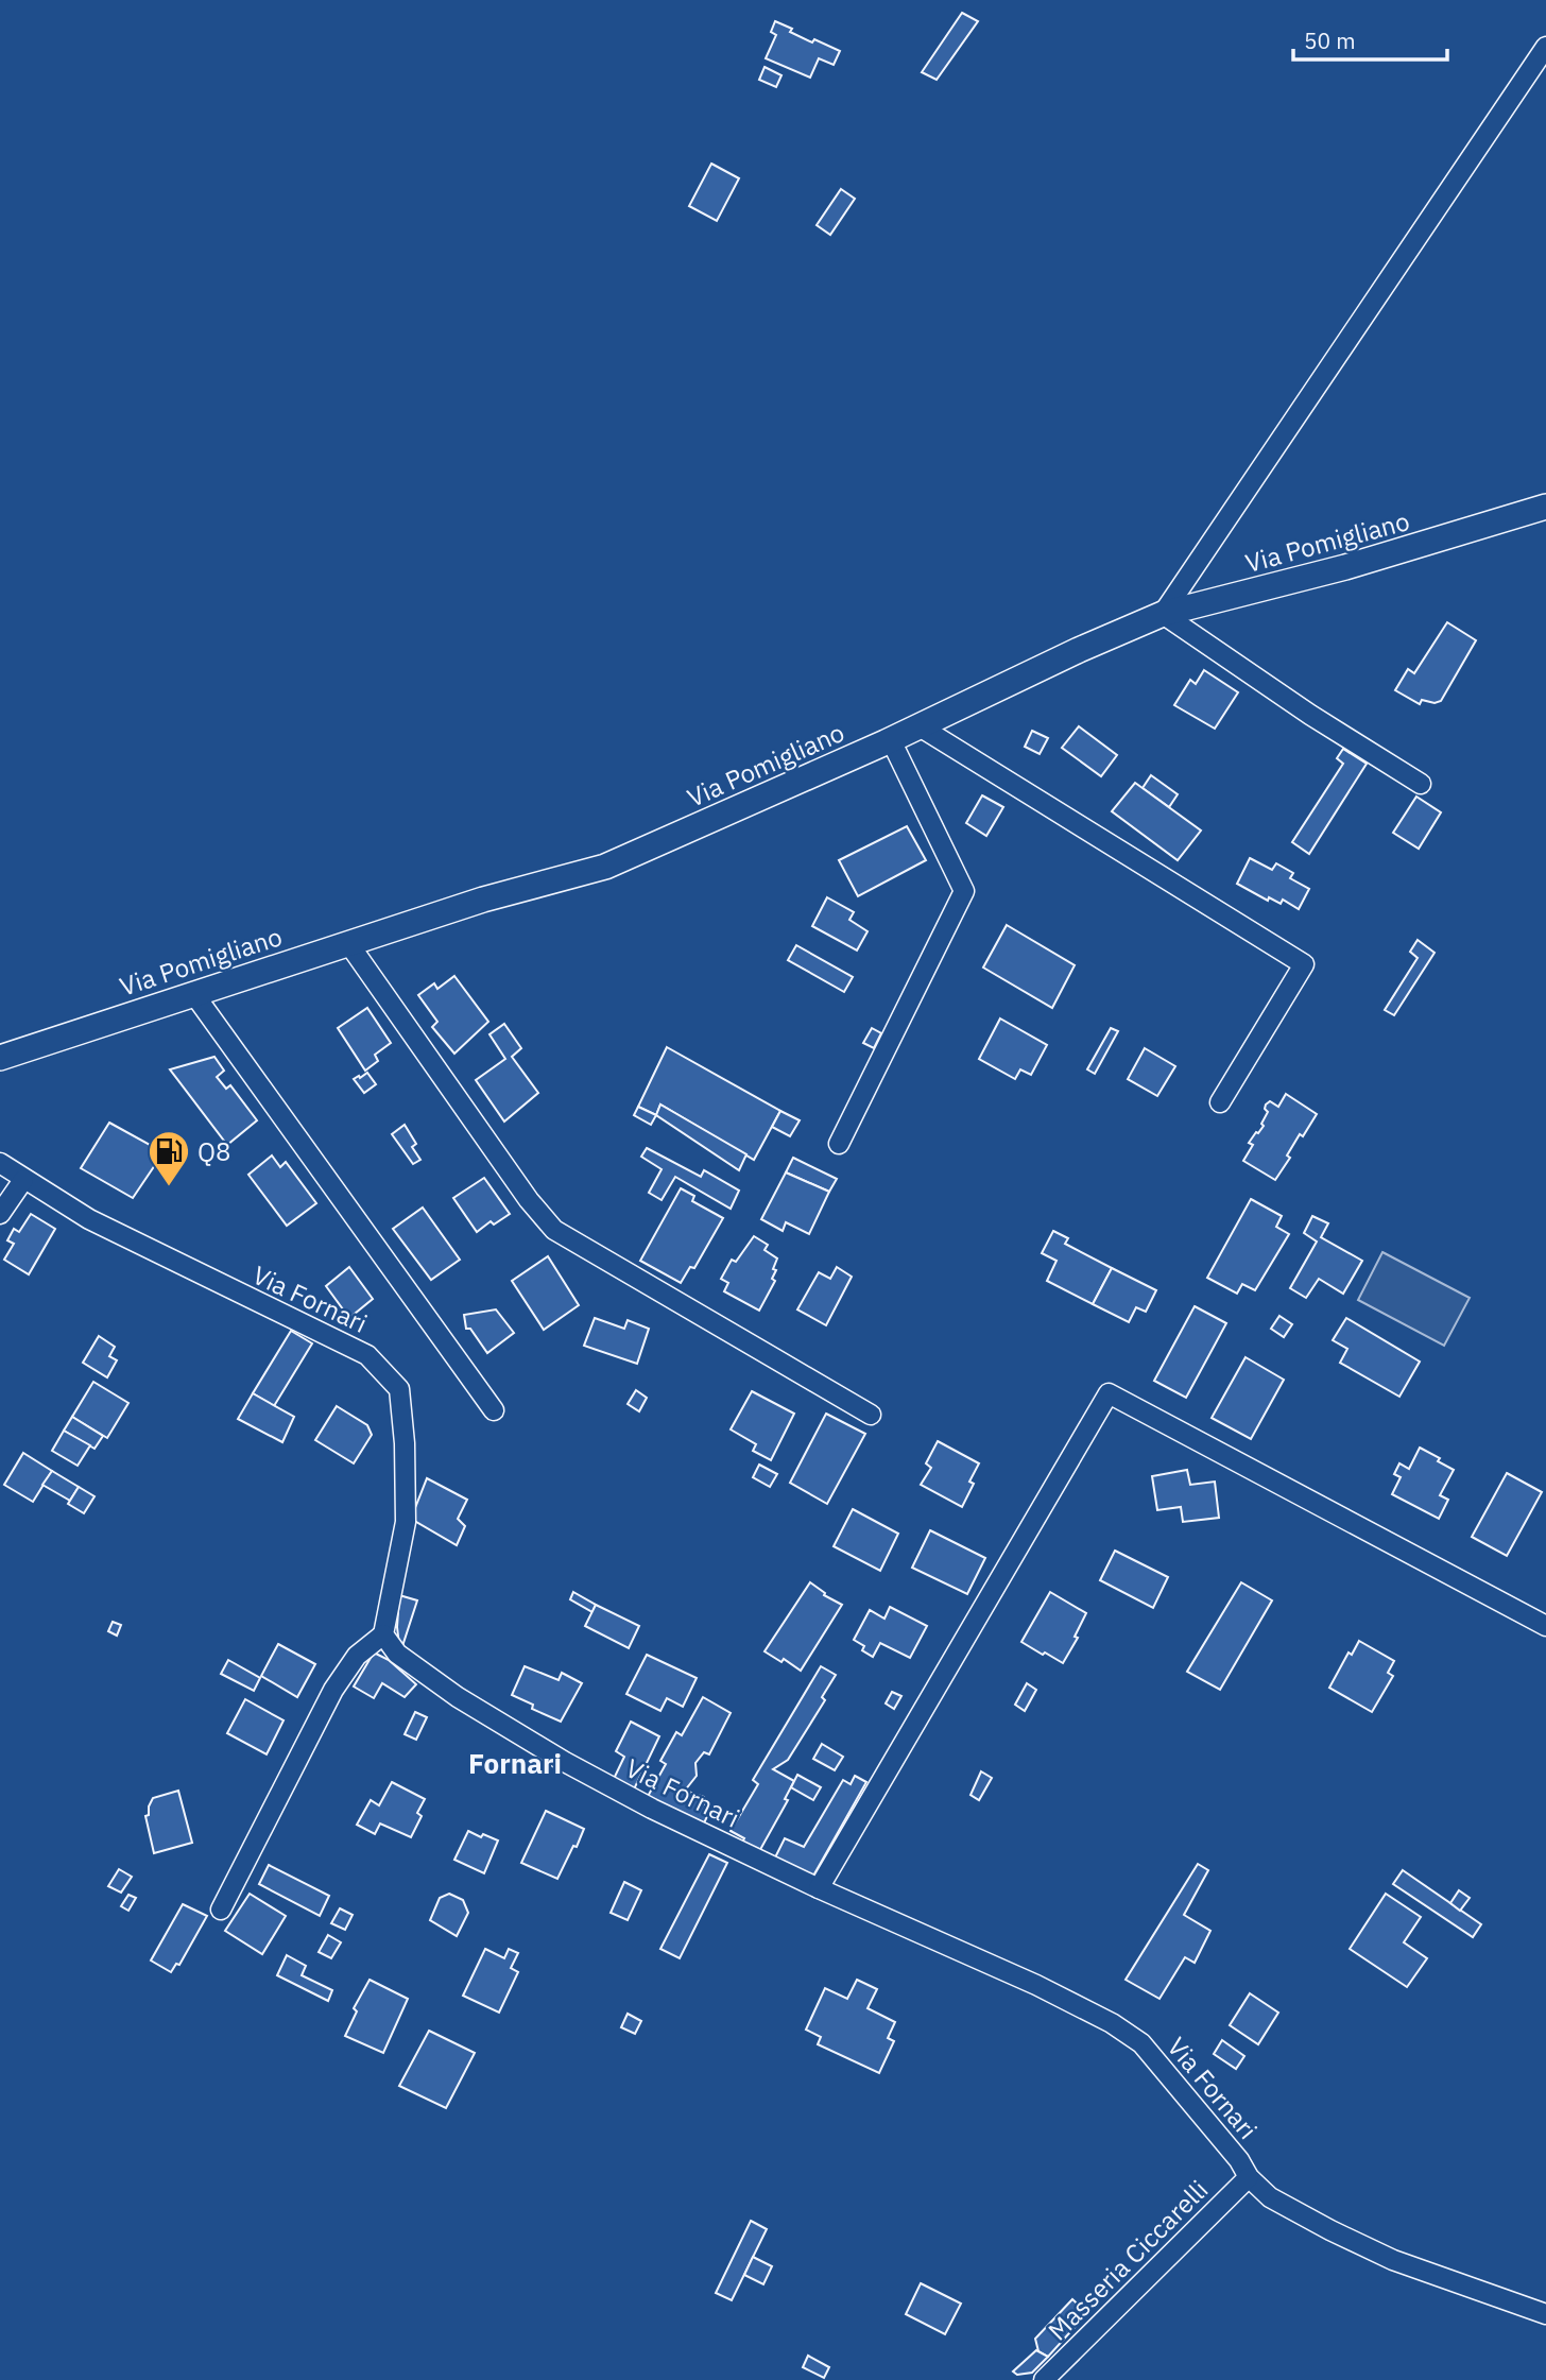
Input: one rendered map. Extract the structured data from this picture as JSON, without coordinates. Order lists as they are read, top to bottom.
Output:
{
  "streets": {
    "street": ["Via Pomigliano", "Via Fornari", "Masseria Ciccarelli"]
  },
  "crossings": [
    ["Via Fornari", "Masseria Ciccarelli"]
  ],
  "districts": ["Fornari"],
  "places": {
    "fuel station": ["Q8"]
  },
  "scale_bar": "50 m"
}
